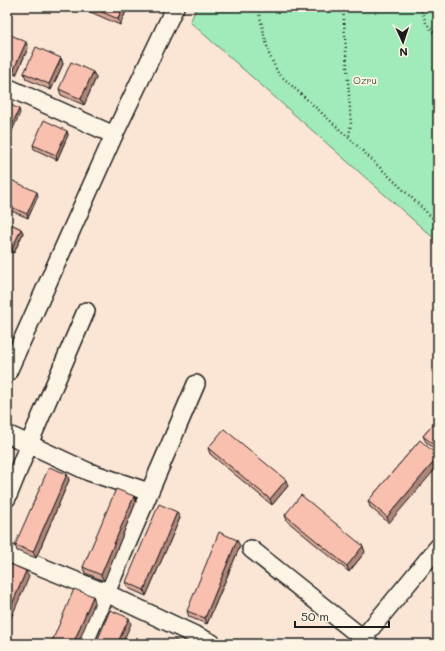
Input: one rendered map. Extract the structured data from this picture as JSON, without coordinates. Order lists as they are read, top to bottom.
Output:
{
  "parks": ["Ozru"],
  "scale_bar": "50 m",
  "north": "bottom"
}
